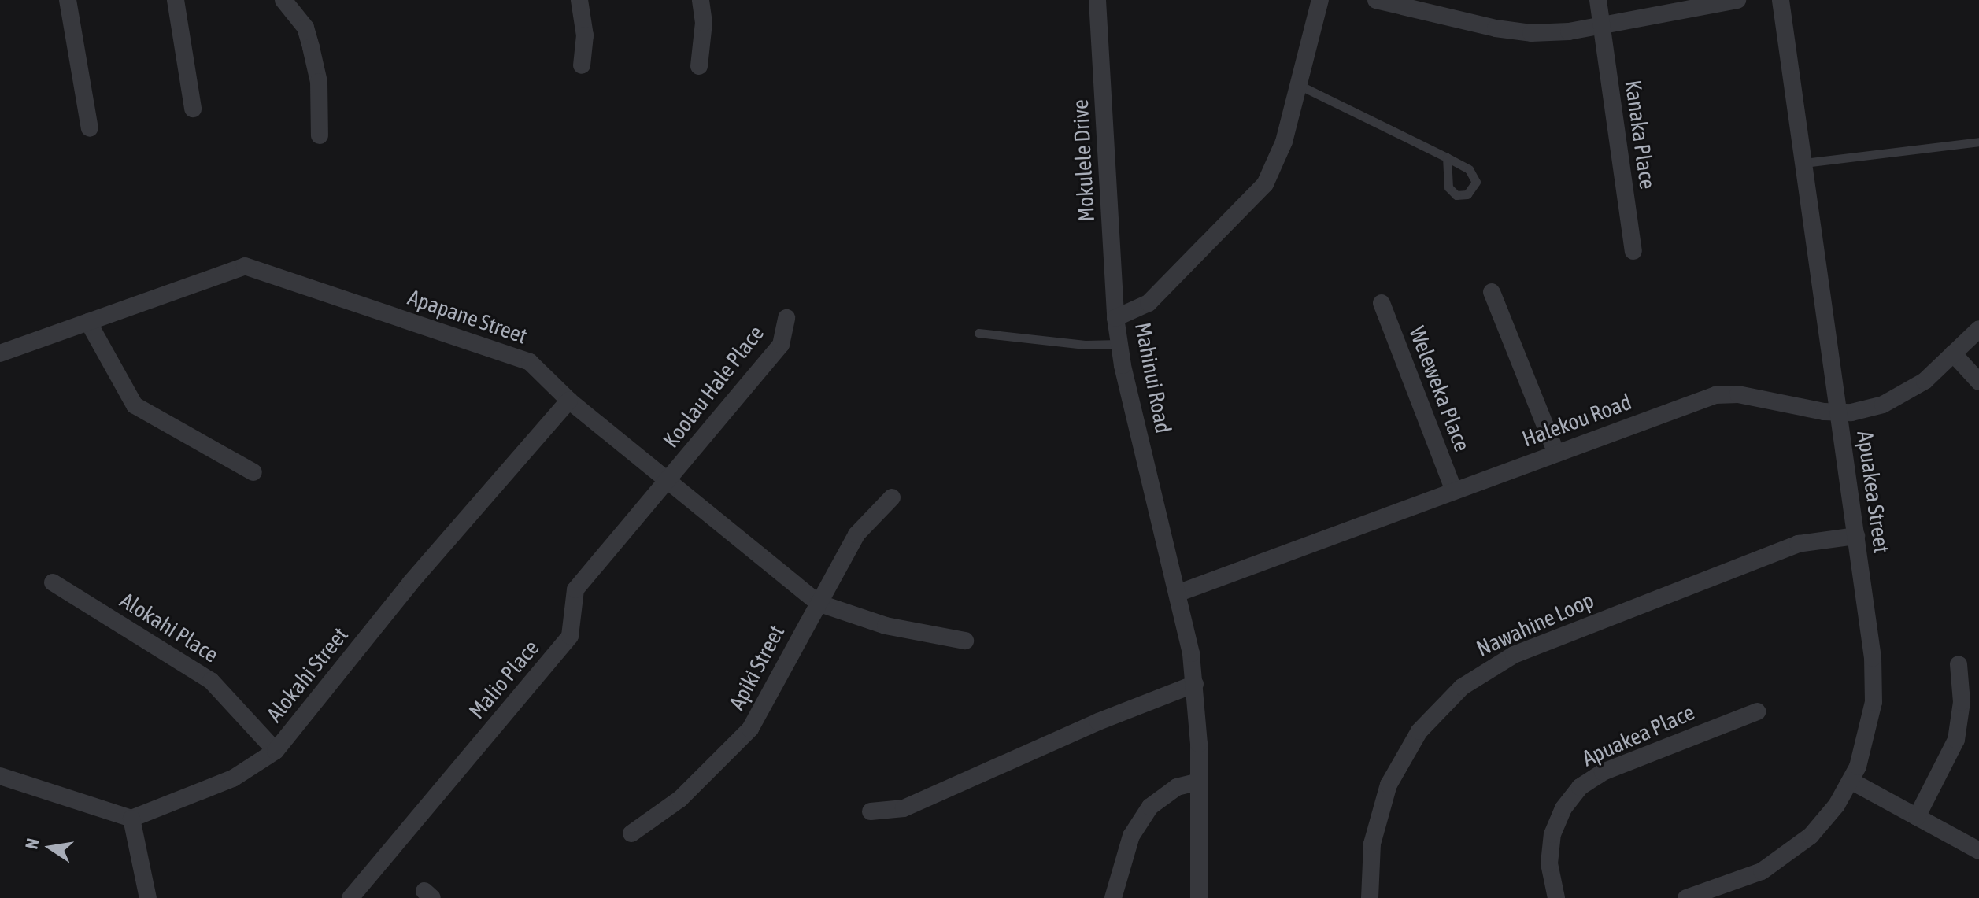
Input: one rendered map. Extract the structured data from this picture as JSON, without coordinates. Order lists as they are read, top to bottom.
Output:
{
  "streets": {
    "street": [
      "Kanaka Place",
      "Mokulele Drive",
      "Apapane Street",
      "Mahinui Road",
      "Koolau Hale Place",
      "Weleweka Place",
      "Halekou Road",
      "Apuakea Street",
      "Nawahine Loop",
      "Alokahi Place",
      "Apiki Street",
      "Alokahi Street",
      "Malio Place",
      "Apuakea Place"
    ]
  },
  "crossings": [
    ["Mokulele Drive", "Mahinui Road"],
    ["Apapane Street", "Koolau Hale Place"],
    ["Apapane Street", "Apiki Street"],
    ["Apapane Street", "Alokahi Street"],
    ["Apapane Street", "Malio Place"],
    ["Mahinui Road", "Halekou Road"],
    ["Koolau Hale Place", "Malio Place"],
    ["Weleweka Place", "Halekou Road"],
    ["Halekou Road", "Apuakea Street"],
    ["Apuakea Street", "Nawahine Loop"],
    ["Alokahi Place", "Alokahi Street"]
  ],
  "north": "left"
}
